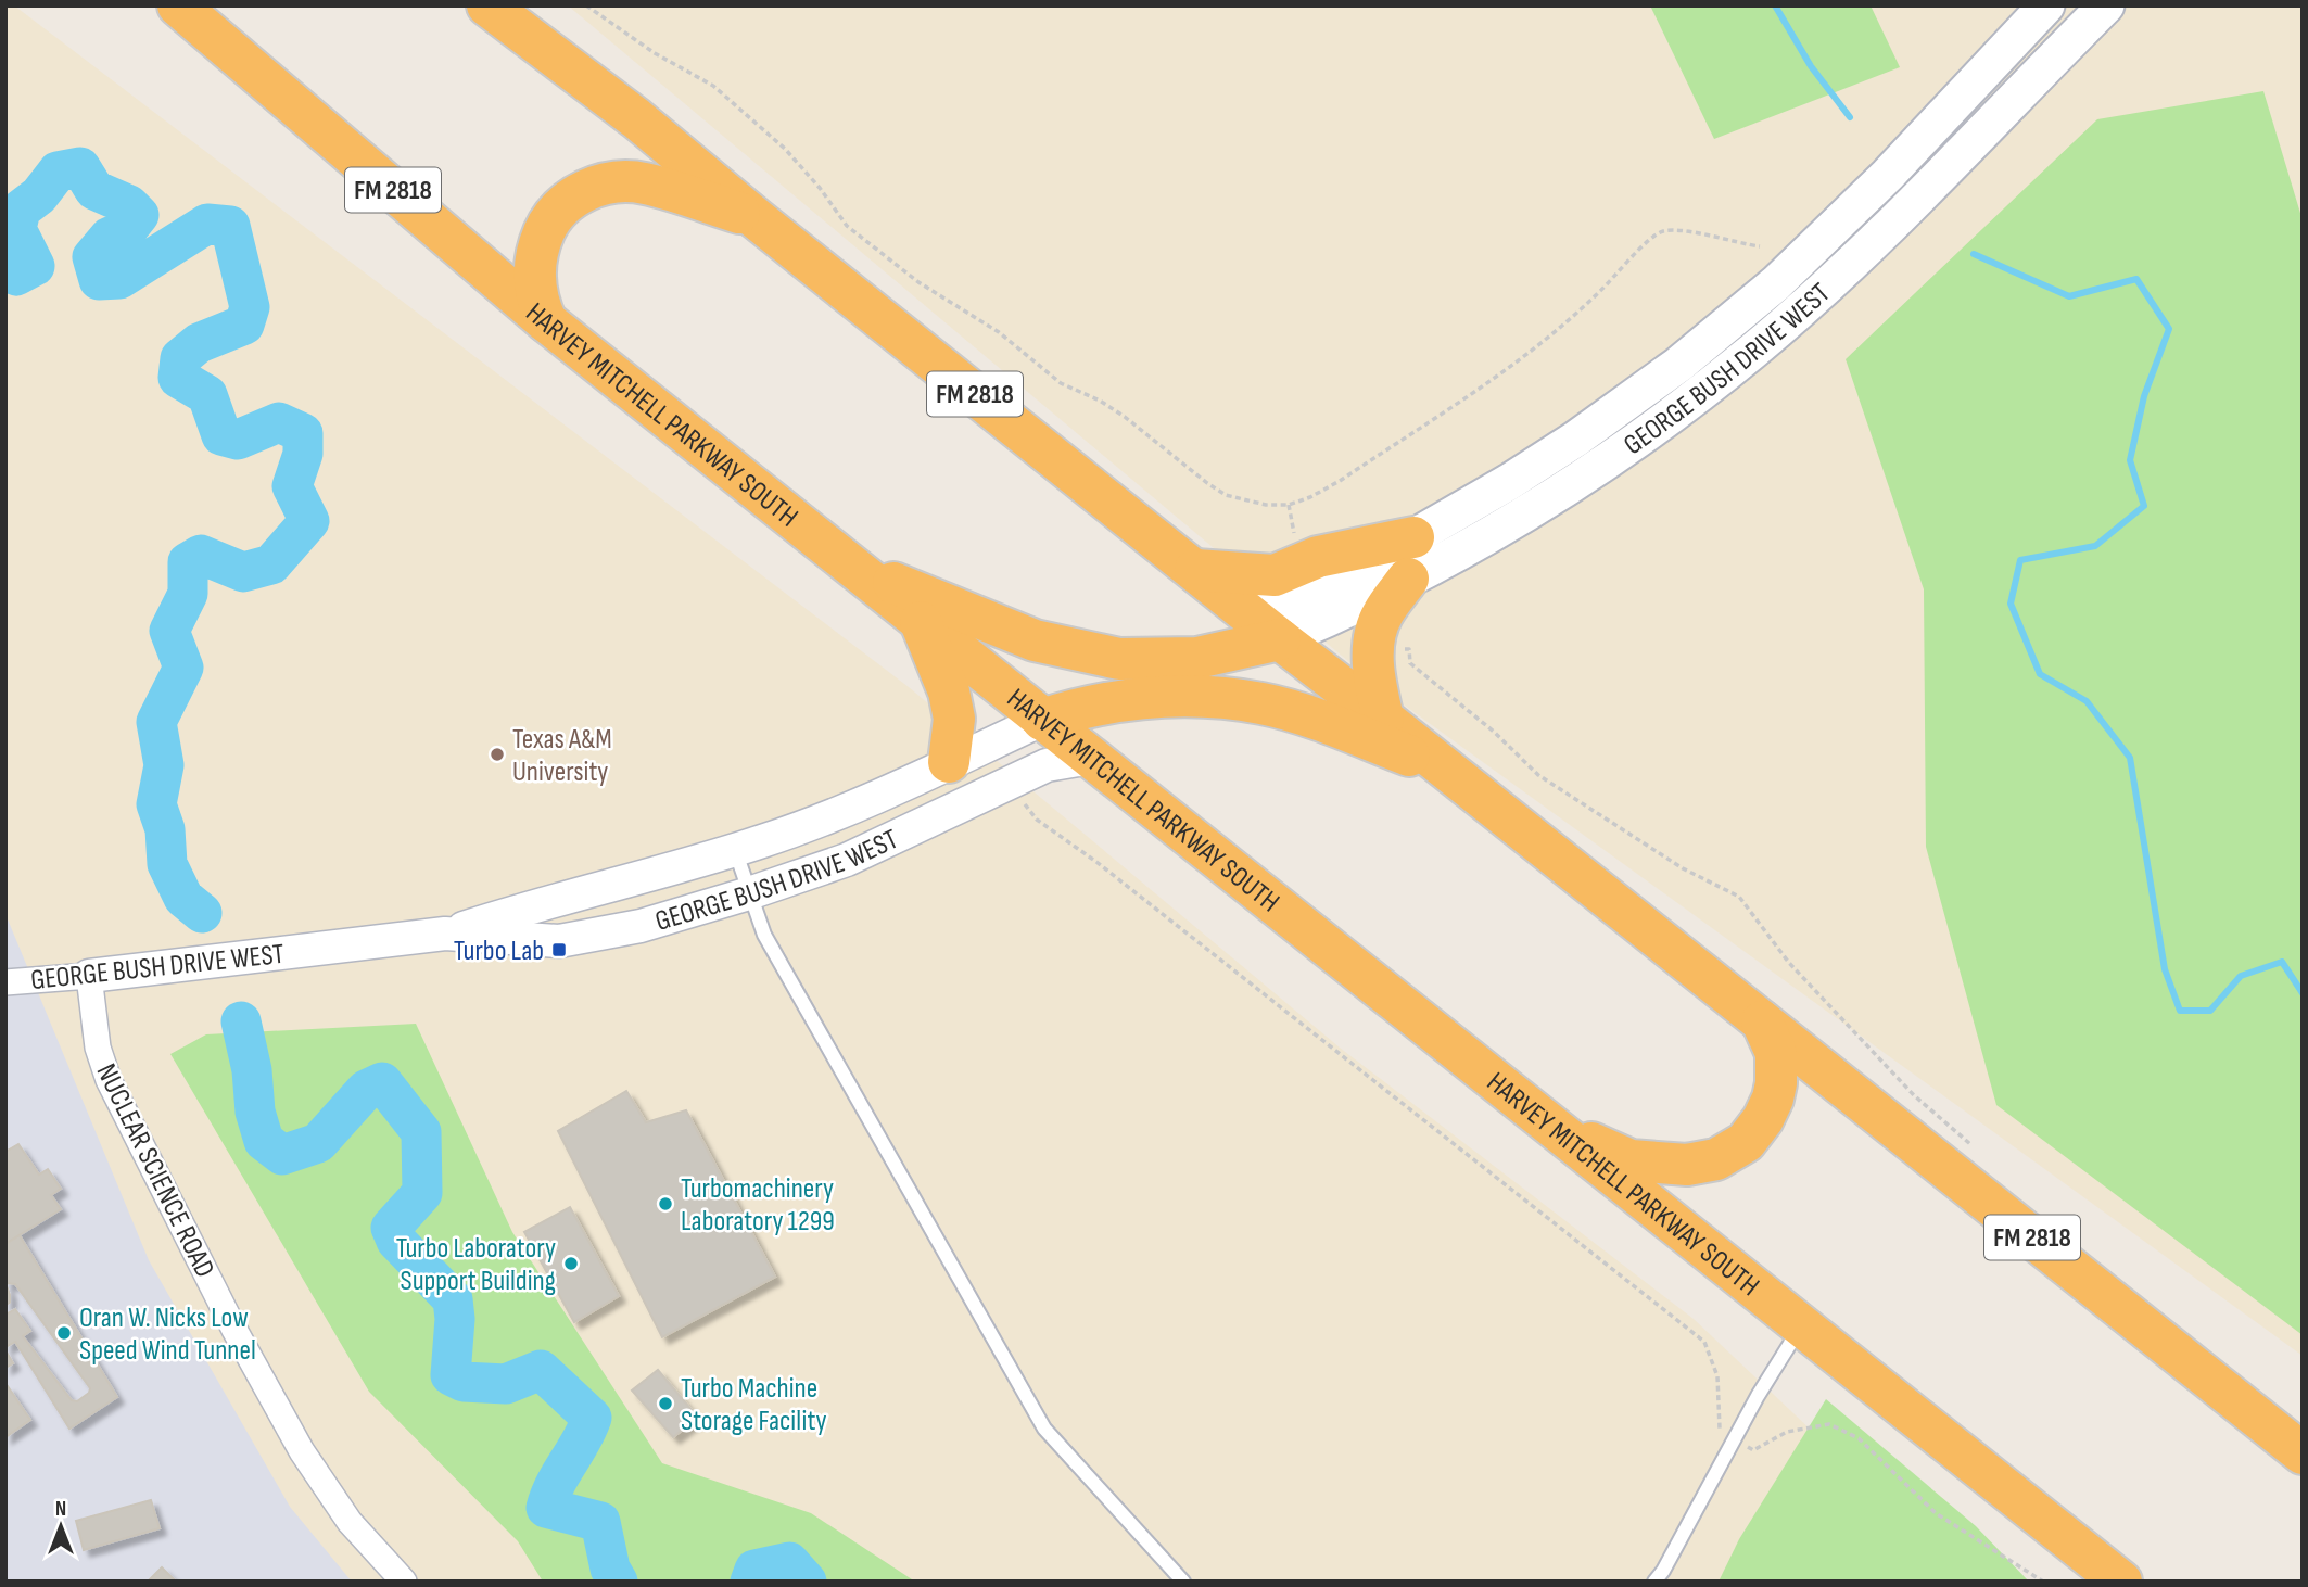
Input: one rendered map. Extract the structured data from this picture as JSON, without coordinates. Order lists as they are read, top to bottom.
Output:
{
  "streets": {
    "highway": ["FM 2818", "HARVEY MITCHELL PARKWAY SOUTH"],
    "main road": ["GEORGE BUSH DRIVE WEST"],
    "street": ["NUCLEAR SCIENCE ROAD"]
  },
  "crossings": [
    ["FM 2818", "GEORGE BUSH DRIVE WEST"],
    ["GEORGE BUSH DRIVE WEST", "HARVEY MITCHELL PARKWAY SOUTH"],
    ["GEORGE BUSH DRIVE WEST", "NUCLEAR SCIENCE ROAD"]
  ],
  "places": {
    "other": [
      "Texas A&M University",
      "Turbomachinery Laboratory 1299",
      "Turbo Laboratory Support Building",
      "Oran W. Nicks Low Speed Wind Tunnel",
      "Turbo Machine Storage Facility"
    ],
    "transit": ["Turbo Lab"]
  },
  "north": "top"
}
